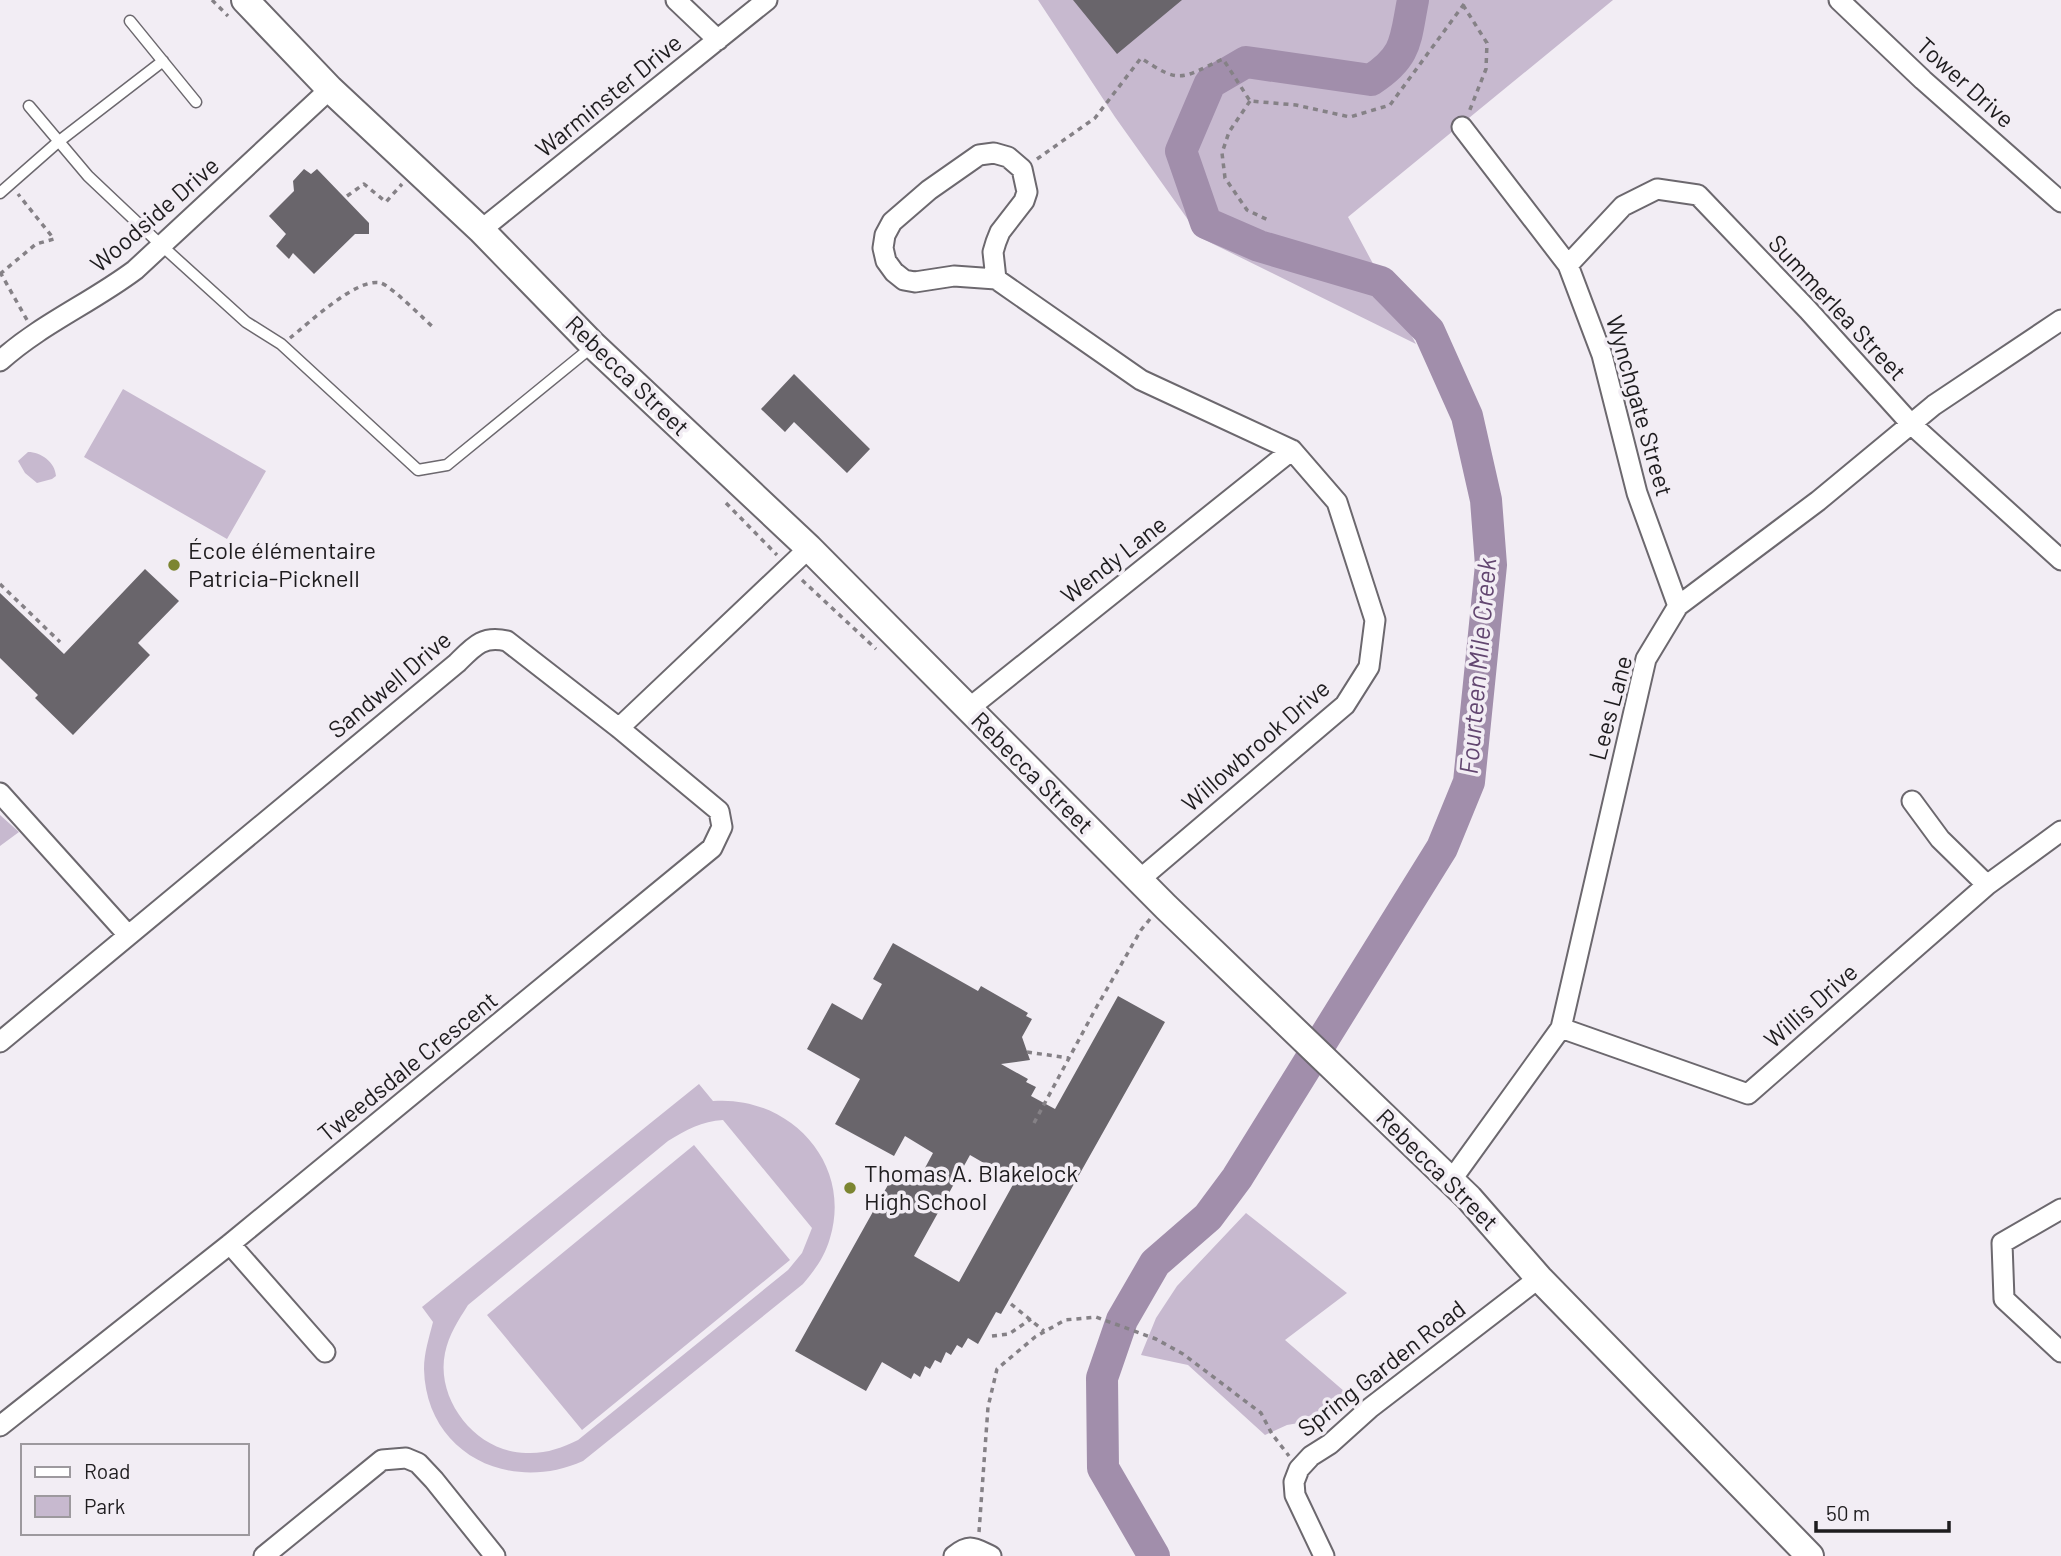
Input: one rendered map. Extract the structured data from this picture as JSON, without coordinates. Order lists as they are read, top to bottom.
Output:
{
  "streets": {
    "main road": ["Rebecca Street"],
    "street": [
      "Tower Drive",
      "Warminster Drive",
      "Woodside Drive",
      "Summerlea Street",
      "Wynchgate Street",
      "Wendy Lane",
      "Sandwell Drive",
      "Lees Lane",
      "Willowbrook Drive",
      "Willis Drive",
      "Tweedsdale Crescent",
      "Spring Garden Road"
    ]
  },
  "crossings": [
    ["Warminster Drive", "Rebecca Street"],
    ["Woodside Drive", "Rebecca Street"],
    ["Summerlea Street", "Wynchgate Street"],
    ["Summerlea Street", "Lees Lane"],
    ["Rebecca Street", "Wendy Lane"],
    ["Rebecca Street", "Lees Lane"],
    ["Rebecca Street", "Willowbrook Drive"],
    ["Rebecca Street", "Spring Garden Road"],
    ["Wynchgate Street", "Lees Lane"],
    ["Wendy Lane", "Willowbrook Drive"],
    ["Sandwell Drive", "Tweedsdale Crescent"],
    ["Lees Lane", "Willis Drive"]
  ],
  "water": ["Fourteen Mile Creek"],
  "places": ["École élémentaire Patricia-Picknell", "Thomas A. Blakelock High School"],
  "legend": ["Road", "Park"],
  "scale_bar": "50 m"
}
